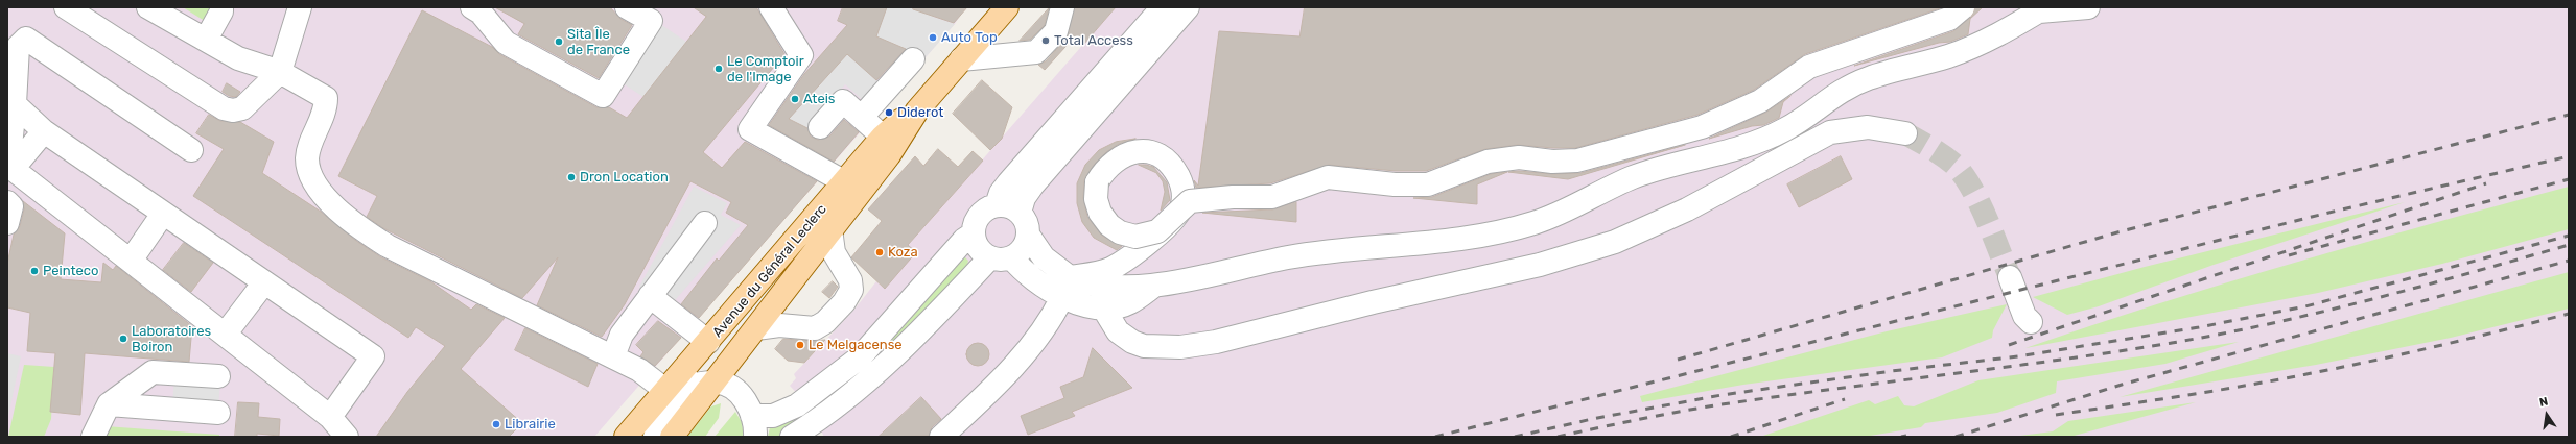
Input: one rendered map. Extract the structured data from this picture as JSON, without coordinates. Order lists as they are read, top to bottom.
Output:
{
  "streets": {
    "main road": ["Avenue du Général Leclerc"]
  },
  "places": [
    "Auto Top",
    "Total Access",
    "Sita Île de France",
    "Le Comptoir de l'Image",
    "Ateis",
    "Diderot",
    "Dron Location",
    "Koza",
    "Peinteco",
    "Laboratoires Boiron",
    "Le Melgacense",
    "Librairie"
  ],
  "north": "top"
}
